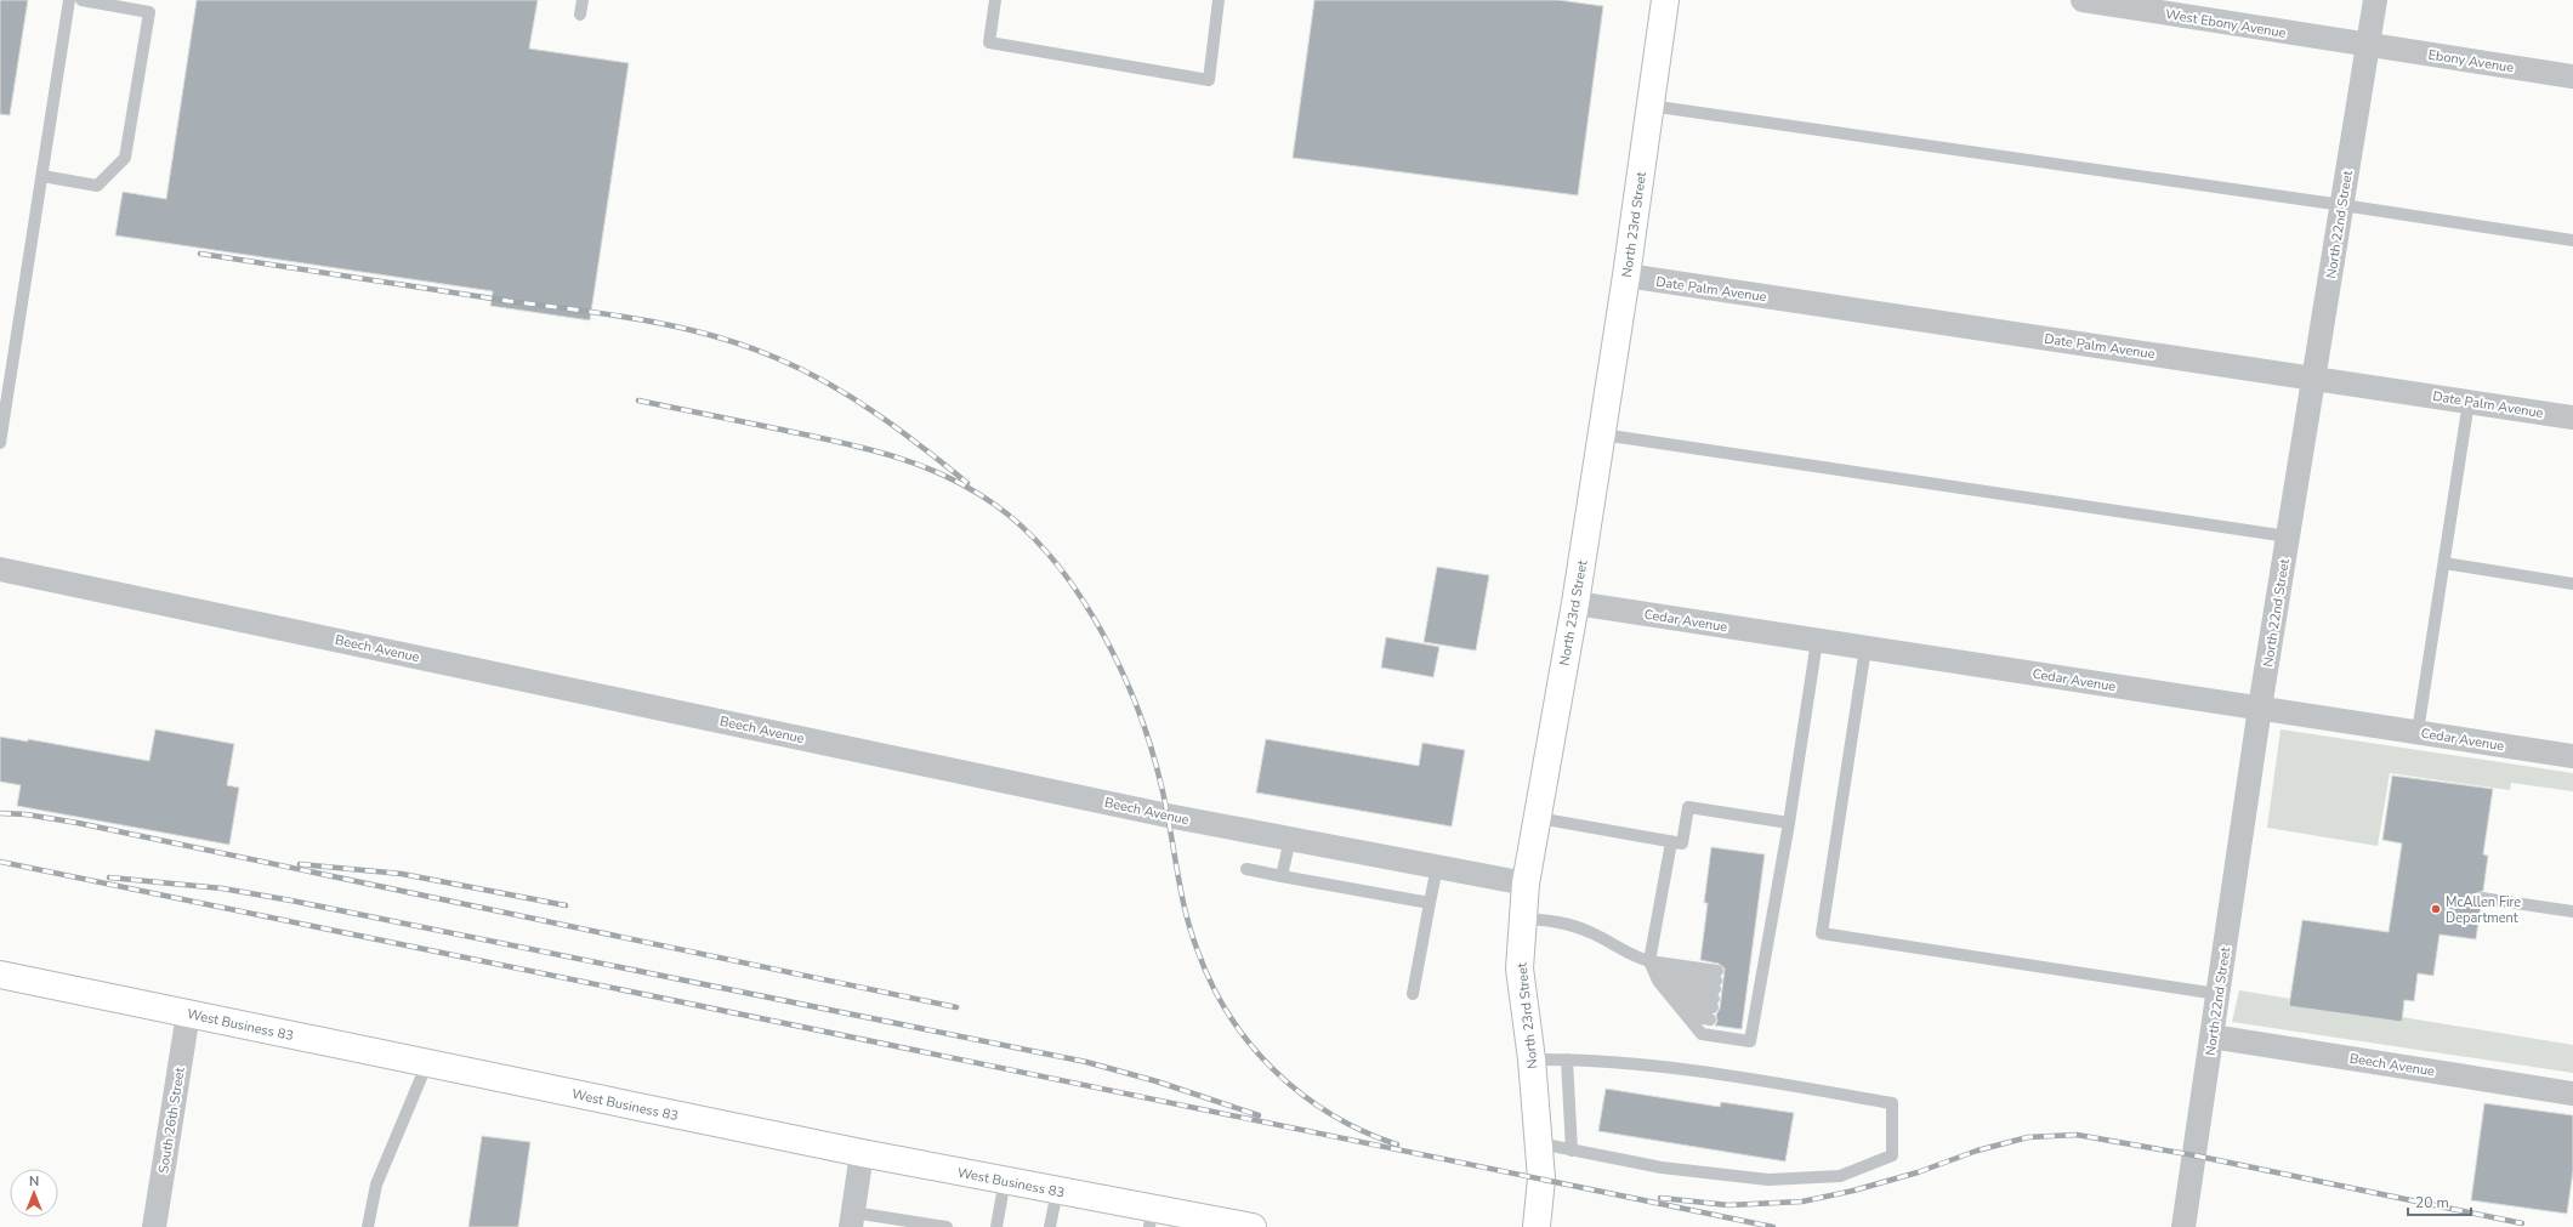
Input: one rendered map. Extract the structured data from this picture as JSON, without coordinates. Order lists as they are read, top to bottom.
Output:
{
  "streets": {
    "main road": ["North 23rd Street", "West Business 83"],
    "street": [
      "West Ebony Avenue",
      "Ebony Avenue",
      "North 22nd Street",
      "Date Palm Avenue",
      "Cedar Avenue",
      "Beech Avenue",
      "South 26th Street"
    ]
  },
  "crossings": [
    ["West Ebony Avenue", "Ebony Avenue"],
    ["West Ebony Avenue", "North 22nd Street"],
    ["Ebony Avenue", "North 22nd Street"],
    ["North 23rd Street", "Date Palm Avenue"],
    ["North 23rd Street", "Cedar Avenue"],
    ["North 23rd Street", "Beech Avenue"],
    ["North 22nd Street", "Date Palm Avenue"],
    ["North 22nd Street", "Cedar Avenue"],
    ["North 22nd Street", "Beech Avenue"],
    ["West Business 83", "South 26th Street"]
  ],
  "places": ["McAllen Fire Department"],
  "scale_bar": "20 m",
  "north": "top"
}
